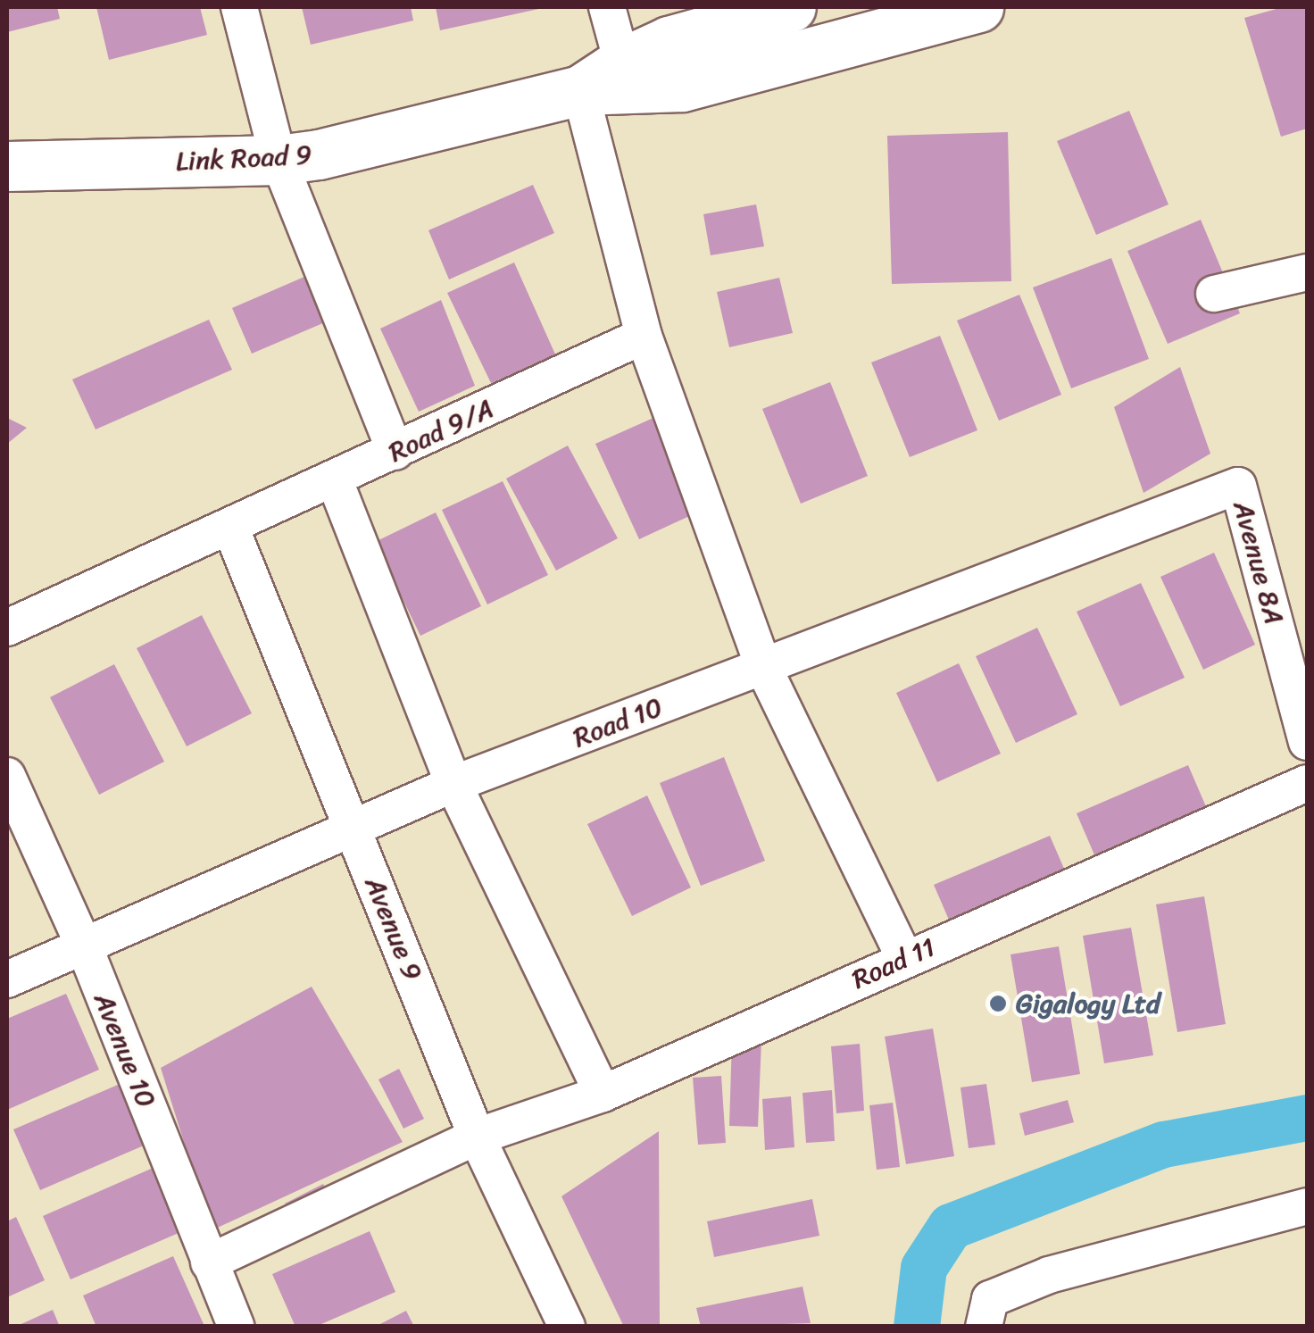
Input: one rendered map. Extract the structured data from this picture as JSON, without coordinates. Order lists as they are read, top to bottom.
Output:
{
  "streets": {
    "main road": ["Link Road 9"],
    "street": [
      "Road 9/A",
      "Avenue 8A",
      "Road 10",
      "Avenue 9",
      "Road 11",
      "Avenue 10"
    ]
  },
  "crossings": [
    ["Road 9/A", "Avenue 9"],
    ["Avenue 8A", "Road 10"],
    ["Road 10", "Avenue 9"],
    ["Road 10", "Avenue 10"],
    ["Avenue 9", "Road 11"],
    ["Road 11", "Avenue 10"]
  ],
  "places": ["Gigalogy Ltd"]
}
